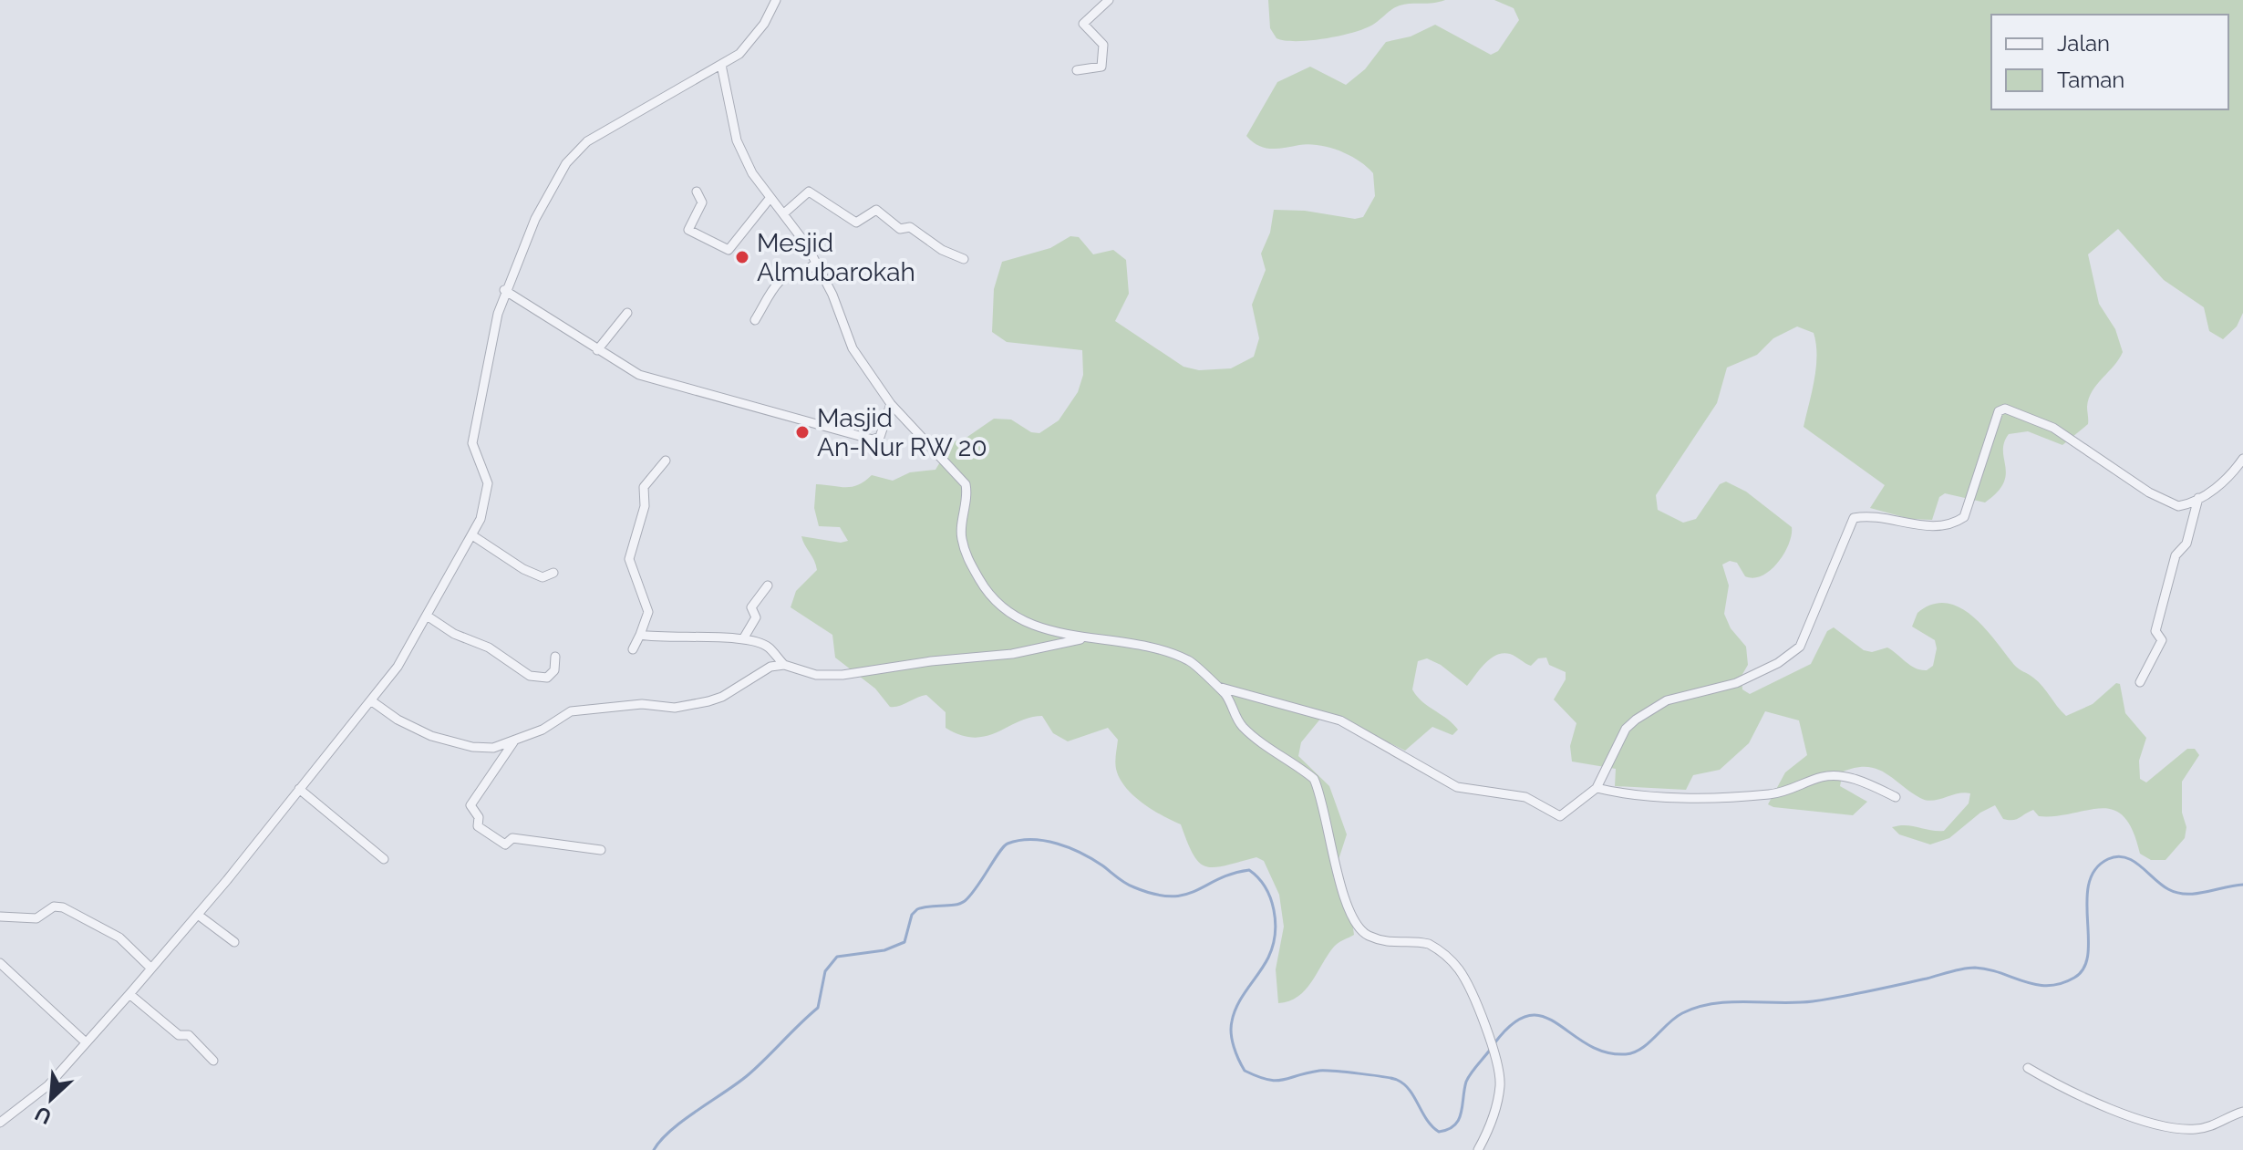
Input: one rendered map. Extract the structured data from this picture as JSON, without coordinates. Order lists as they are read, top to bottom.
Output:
{
  "places": ["Mesjid Almubarokah", "Masjid An-Nur RW 20"],
  "legend": ["Jalan", "Taman"],
  "north": "bottom left"
}
